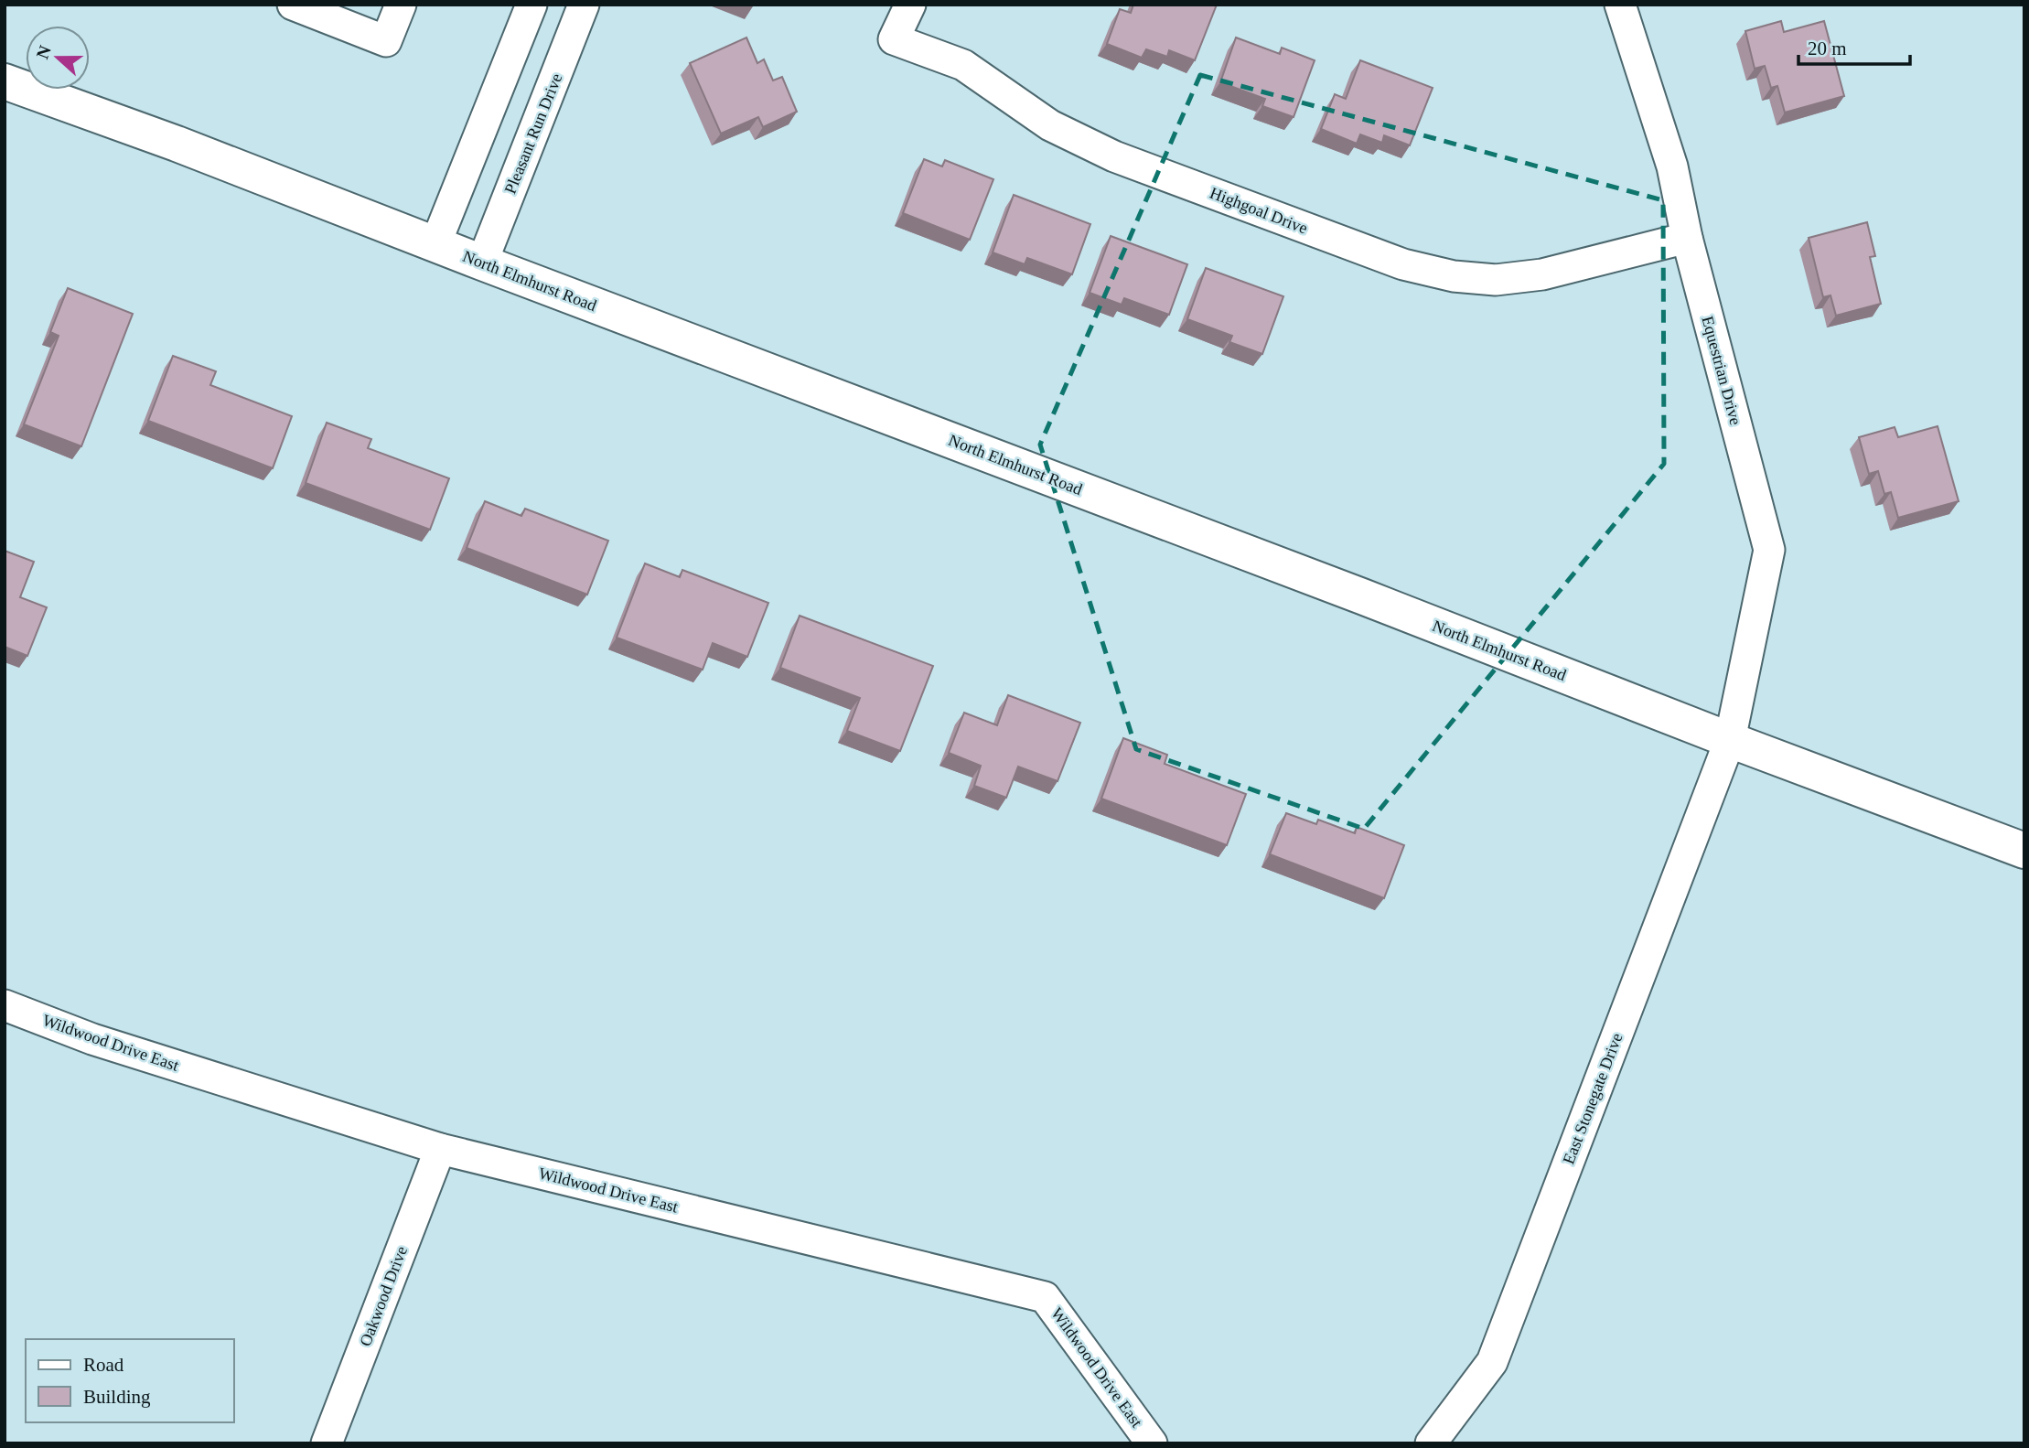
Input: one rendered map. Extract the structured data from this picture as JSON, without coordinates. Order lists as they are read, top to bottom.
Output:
{
  "streets": {
    "main road": ["North Elmhurst Road"],
    "street": [
      "Pleasant Run Drive",
      "Highgoal Drive",
      "Equestrian Drive",
      "Wildwood Drive East",
      "East Stonegate Drive",
      "Oakwood Drive"
    ]
  },
  "crossings": [
    ["Pleasant Run Drive", "North Elmhurst Road"],
    ["Highgoal Drive", "Equestrian Drive"],
    ["North Elmhurst Road", "Equestrian Drive"],
    ["North Elmhurst Road", "East Stonegate Drive"],
    ["Equestrian Drive", "East Stonegate Drive"],
    ["Wildwood Drive East", "Oakwood Drive"]
  ],
  "legend": ["Road", "Building"],
  "scale_bar": "20 m",
  "north": "left"
}
